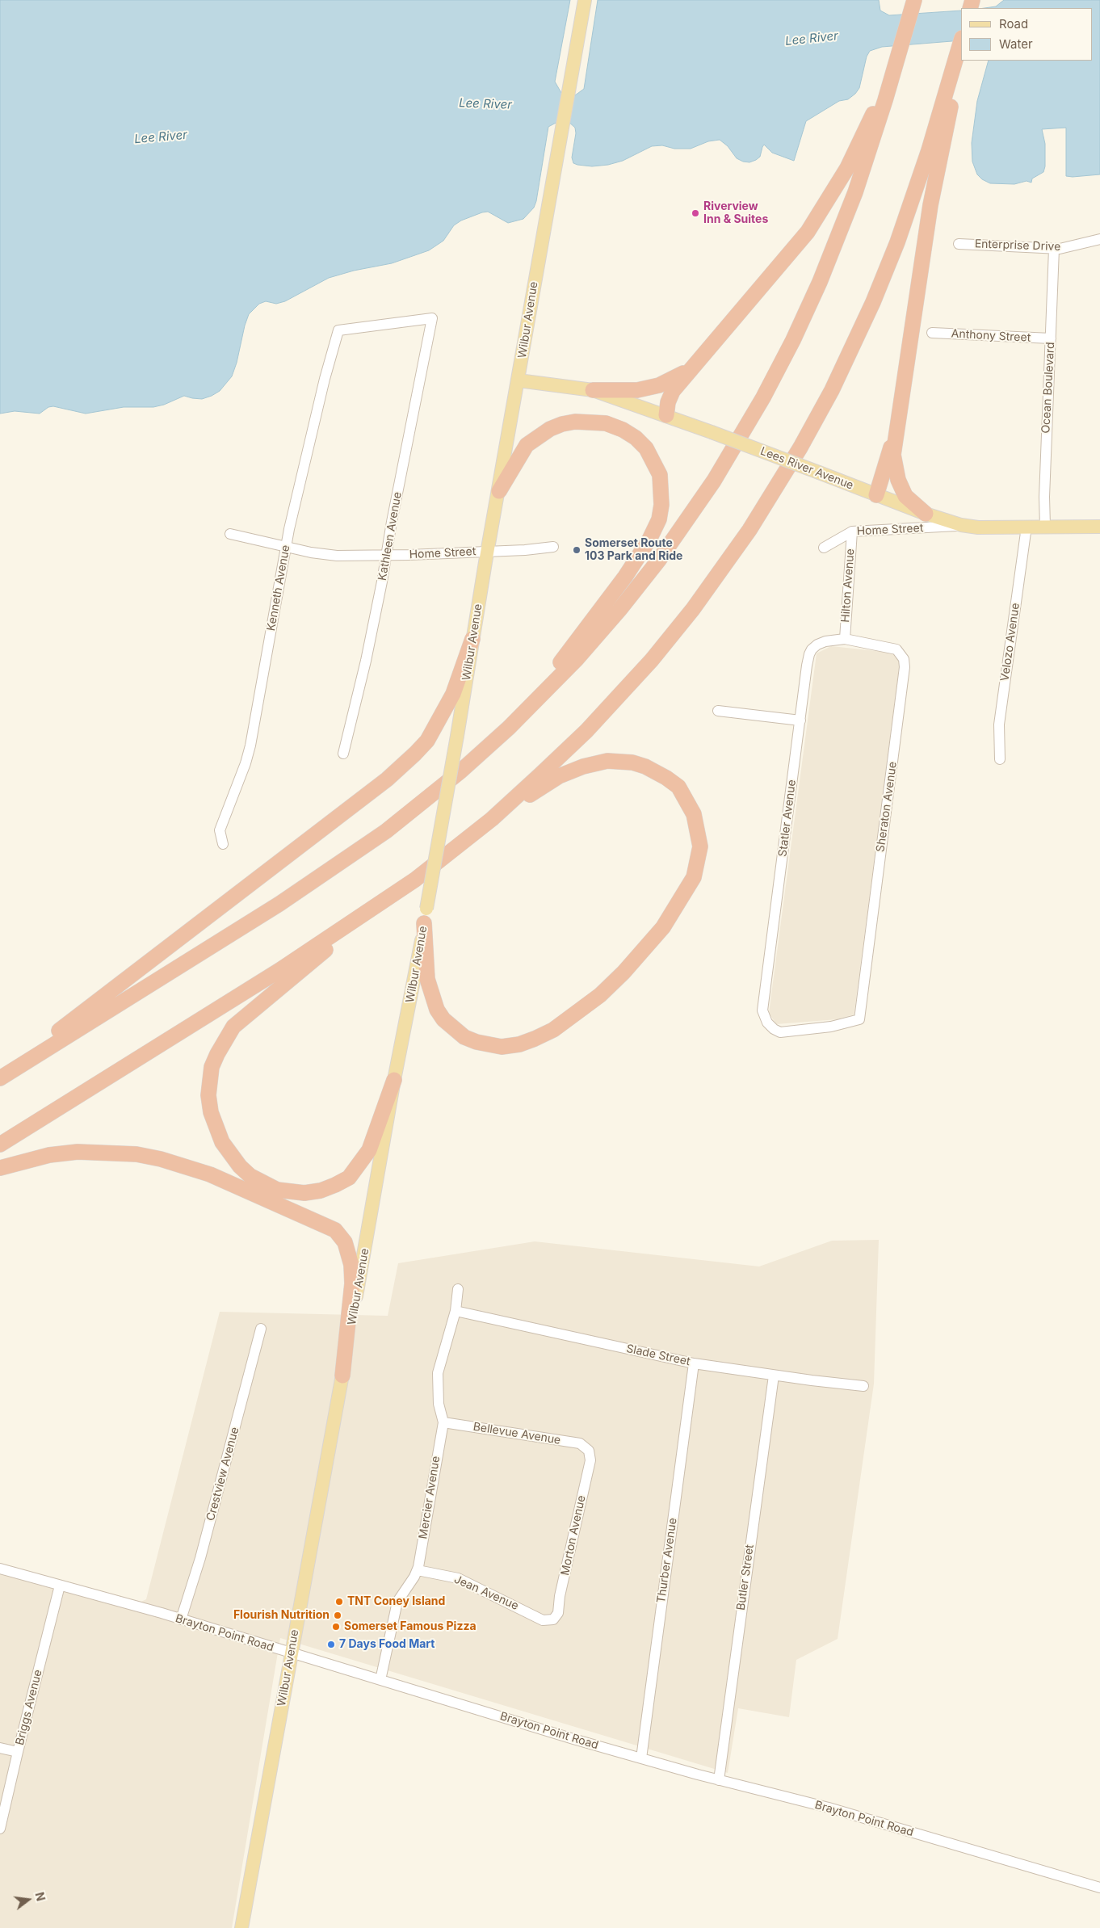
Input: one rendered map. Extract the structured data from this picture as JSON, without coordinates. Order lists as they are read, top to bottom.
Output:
{
  "streets": {
    "main road": ["Wilbur Avenue", "Lees River Avenue"],
    "street": [
      "Enterprise Drive",
      "Anthony Street",
      "Ocean Boulevard",
      "Home Street",
      "Kathleen Avenue",
      "Hilton Avenue",
      "Kenneth Avenue",
      "Velozo Avenue",
      "Sheraton Avenue",
      "Statler Avenue",
      "Slade Street",
      "Bellevue Avenue",
      "Crestview Avenue",
      "Mercier Avenue",
      "Morton Avenue",
      "Thurber Avenue",
      "Butler Street",
      "Jean Avenue",
      "Brayton Point Road",
      "Briggs Avenue"
    ]
  },
  "crossings": [
    ["Enterprise Drive", "Ocean Boulevard"],
    ["Wilbur Avenue", "Lees River Avenue"],
    ["Wilbur Avenue", "Home Street"],
    ["Wilbur Avenue", "Brayton Point Road"],
    ["Anthony Street", "Ocean Boulevard"],
    ["Ocean Boulevard", "Lees River Avenue"],
    ["Lees River Avenue", "Home Street"],
    ["Lees River Avenue", "Velozo Avenue"],
    ["Home Street", "Kathleen Avenue"],
    ["Home Street", "Hilton Avenue"],
    ["Home Street", "Kenneth Avenue"],
    ["Kathleen Avenue", "Kenneth Avenue"],
    ["Hilton Avenue", "Sheraton Avenue"],
    ["Hilton Avenue", "Statler Avenue"],
    ["Sheraton Avenue", "Statler Avenue"],
    ["Slade Street", "Mercier Avenue"],
    ["Slade Street", "Thurber Avenue"],
    ["Slade Street", "Butler Street"],
    ["Bellevue Avenue", "Mercier Avenue"],
    ["Bellevue Avenue", "Morton Avenue"],
    ["Crestview Avenue", "Brayton Point Road"],
    ["Mercier Avenue", "Jean Avenue"],
    ["Mercier Avenue", "Brayton Point Road"],
    ["Morton Avenue", "Jean Avenue"],
    ["Thurber Avenue", "Brayton Point Road"],
    ["Butler Street", "Brayton Point Road"],
    ["Brayton Point Road", "Briggs Avenue"]
  ],
  "water": ["Lee River"],
  "places": [
    "Riverview Inn & Suites",
    "Somerset Route 103 Park and Ride",
    "TNT Coney Island",
    "Flourish Nutrition",
    "Somerset Famous Pizza",
    "7 Days Food Mart"
  ],
  "legend": ["Road", "Water"],
  "north": "right"
}
